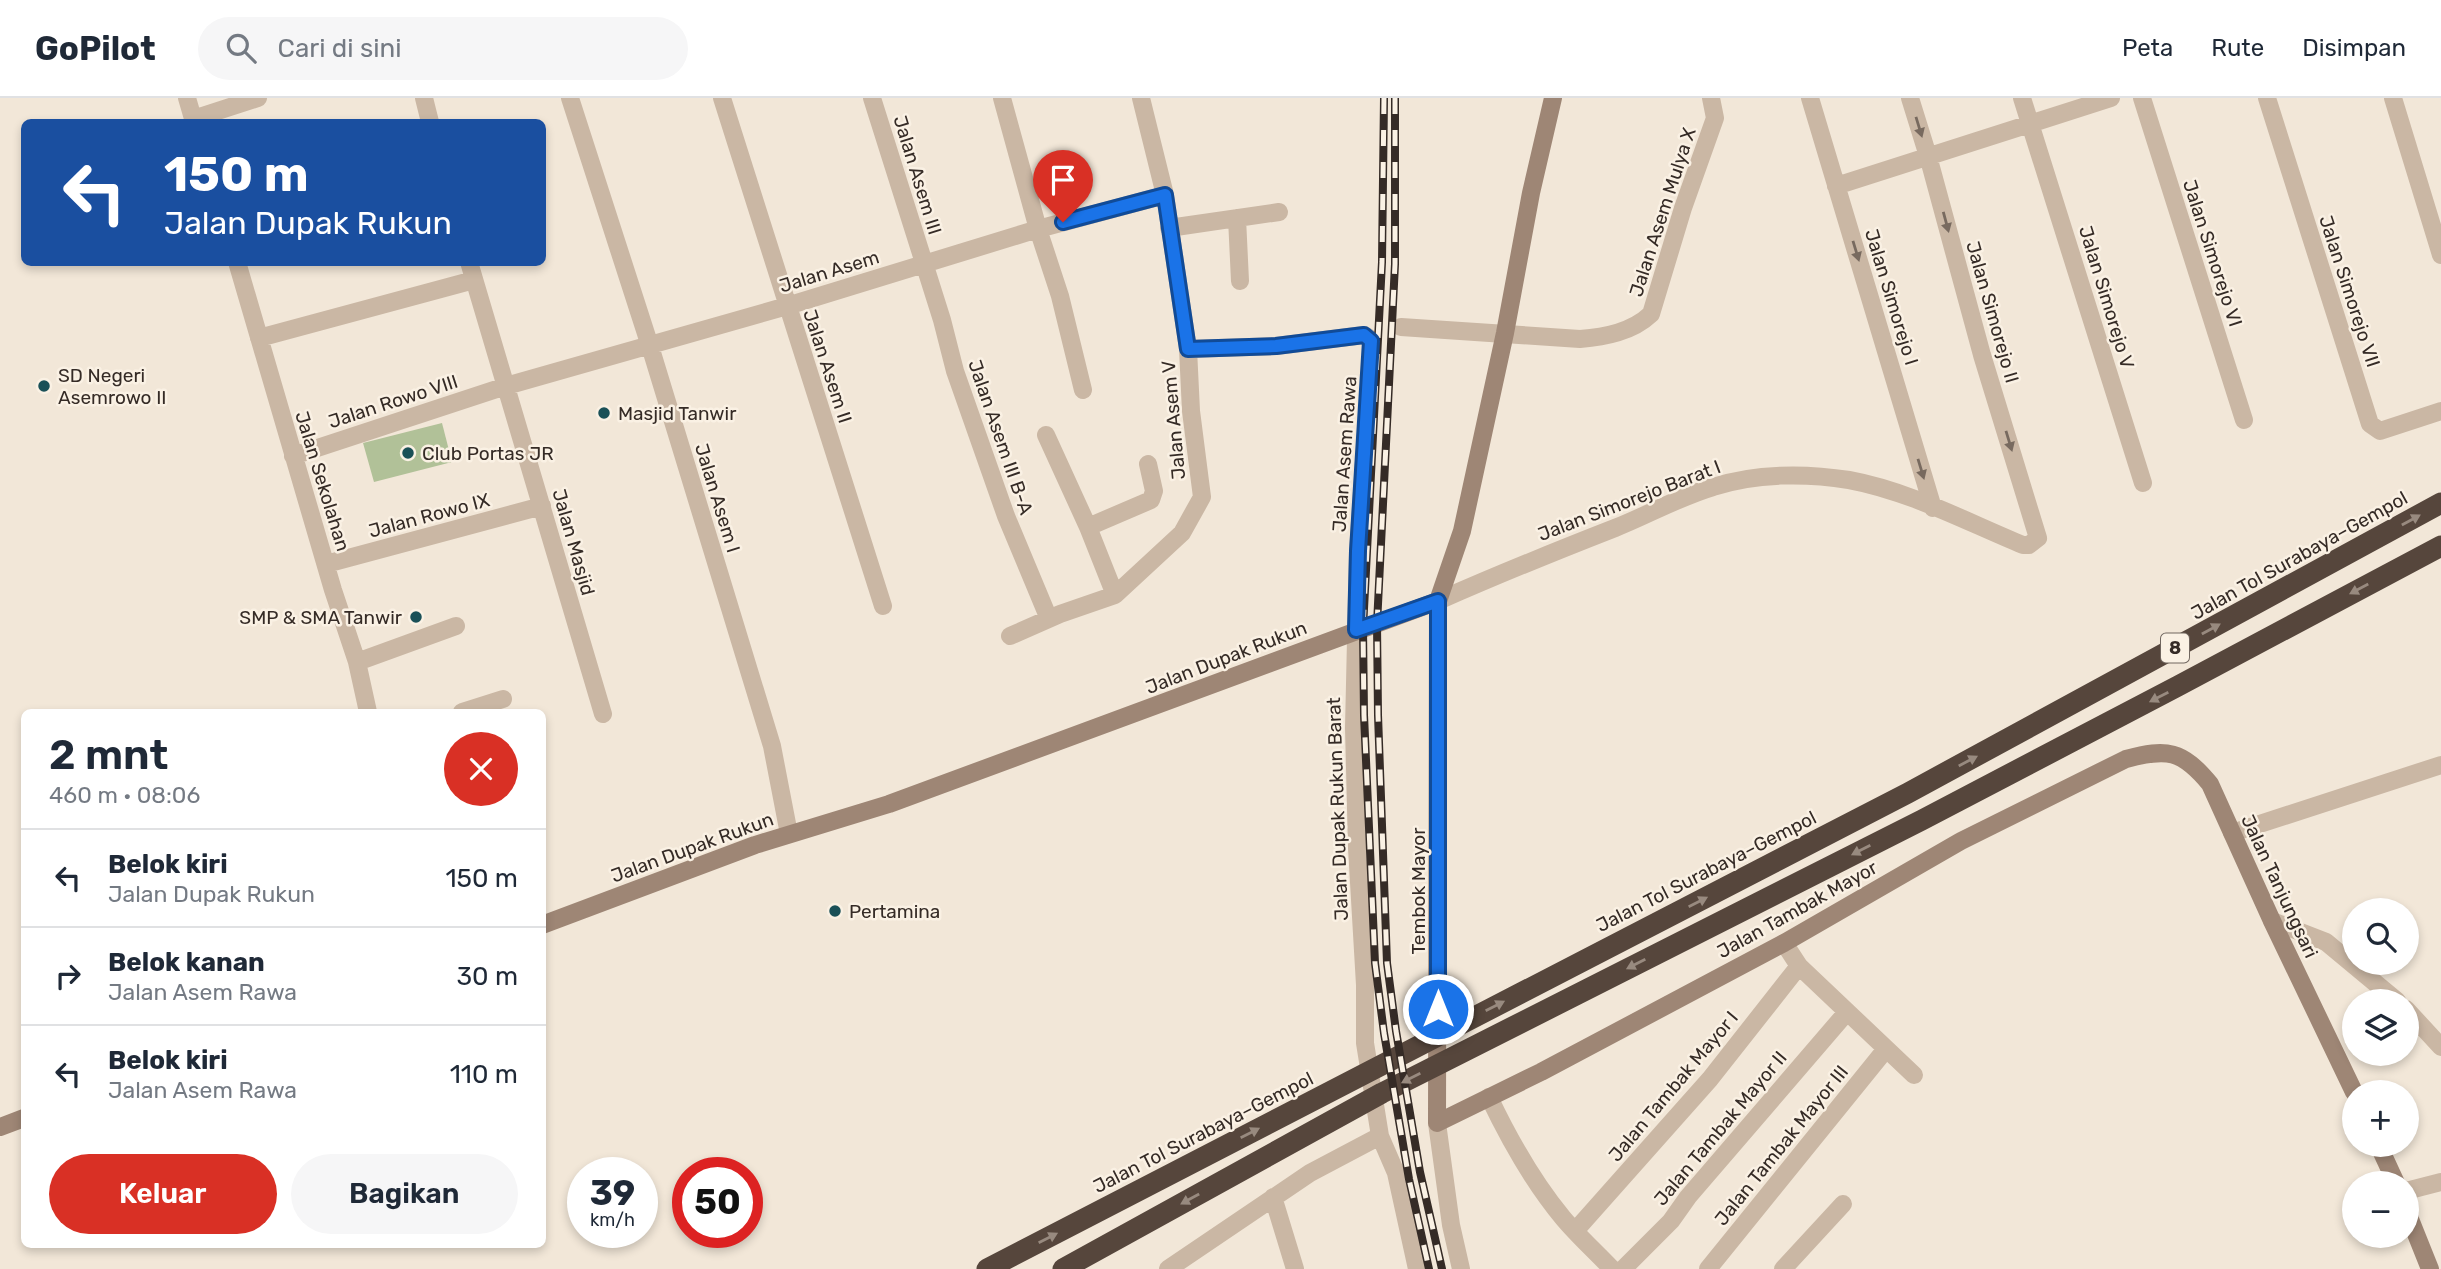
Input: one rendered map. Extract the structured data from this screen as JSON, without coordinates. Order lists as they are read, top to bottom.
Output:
{
  "streets": {
    "highway": ["Jalan Tol Surabaya–Gempol", "8"],
    "main road": [
      "Jalan Dupak Rukun",
      "Jalan Tanjungsari",
      "Tembok Mayor",
      "Jalan Tambak Mayor"
    ],
    "street": [
      "Jalan Asem III",
      "Jalan Asem Mulya X",
      "Jalan Simorejo VI",
      "Jalan Asem",
      "Jalan Simorejo VII",
      "Jalan Simorejo I",
      "Jalan Simorejo V",
      "Jalan Simorejo II",
      "Jalan Asem II",
      "Jalan Rowo VIII",
      "Jalan Asem V",
      "Jalan Asem III B-A",
      "Jalan Asem Rawa",
      "Jalan Sekolahan",
      "Jalan Asem I",
      "Jalan Simorejo Barat I",
      "Jalan Rowo IX",
      "Jalan Masjid",
      "Jalan Dupak Rukun Barat",
      "Jalan Tambak Mayor I",
      "Jalan Tambak Mayor II",
      "Jalan Tambak Mayor III"
    ]
  },
  "crossings": [
    ["Jalan Asem III", "Jalan Asem"],
    ["Jalan Asem III", "Jalan Asem III B-A"],
    ["Jalan Asem", "Jalan Asem II"],
    ["Jalan Asem", "Jalan Rowo VIII"],
    ["Jalan Asem", "Jalan Asem V"],
    ["Jalan Asem", "Jalan Asem III B-A"],
    ["Jalan Asem", "Jalan Asem I"],
    ["Jalan Asem", "Jalan Masjid"],
    ["Jalan Simorejo I", "Jalan Simorejo Barat I"],
    ["Jalan Simorejo II", "Jalan Simorejo Barat I"],
    ["Jalan Rowo VIII", "Jalan Sekolahan"],
    ["Jalan Rowo VIII", "Jalan Masjid"],
    ["Jalan Asem V", "Jalan Asem III B-A"],
    ["Jalan Asem V", "Jalan Asem Rawa"],
    ["Jalan Asem Rawa", "Jalan Dupak Rukun"],
    ["Jalan Asem Rawa", "Jalan Dupak Rukun Barat"],
    ["Jalan Sekolahan", "Jalan Rowo IX"],
    ["Jalan Asem I", "Jalan Dupak Rukun"],
    ["Jalan Simorejo Barat I", "Jalan Dupak Rukun"],
    ["Jalan Simorejo Barat I", "Tembok Mayor"],
    ["Jalan Rowo IX", "Jalan Masjid"],
    ["Jalan Dupak Rukun", "Jalan Dupak Rukun Barat"],
    ["Jalan Dupak Rukun", "Tembok Mayor"],
    ["Jalan Tanjungsari", "Jalan Tambak Mayor"]
  ],
  "one_way": ["Jalan Simorejo I", "Jalan Simorejo II"],
  "places": [
    "SD Negeri Asemrowo II",
    "Masjid Tanwir",
    "Club Portas JR",
    "SMP & SMA Tanwir",
    "Pertamina"
  ],
  "page": {
    "header": "GoPilot",
    "search": "Cari di sini",
    "nav": ["Peta", "Rute", "Disimpan"],
    "turn": ["150 m", "Jalan Dupak Rukun"],
    "heading": ["2 mnt", "460 m · 08:06"],
    "list": [
      {
        "name": "Belok kiri",
        "note": "Jalan Dupak Rukun",
        "value": "150 m"
      },
      {
        "name": "Belok kanan",
        "note": "Jalan Asem Rawa",
        "value": "30 m"
      },
      {
        "name": "Belok kiri",
        "note": "Jalan Asem Rawa",
        "value": "110 m"
      }
    ],
    "map_buttons": ["+", "−"],
    "buttons": ["Keluar", "Bagikan"],
    "speed": "39 km/h",
    "limit": "50"
  }
}
